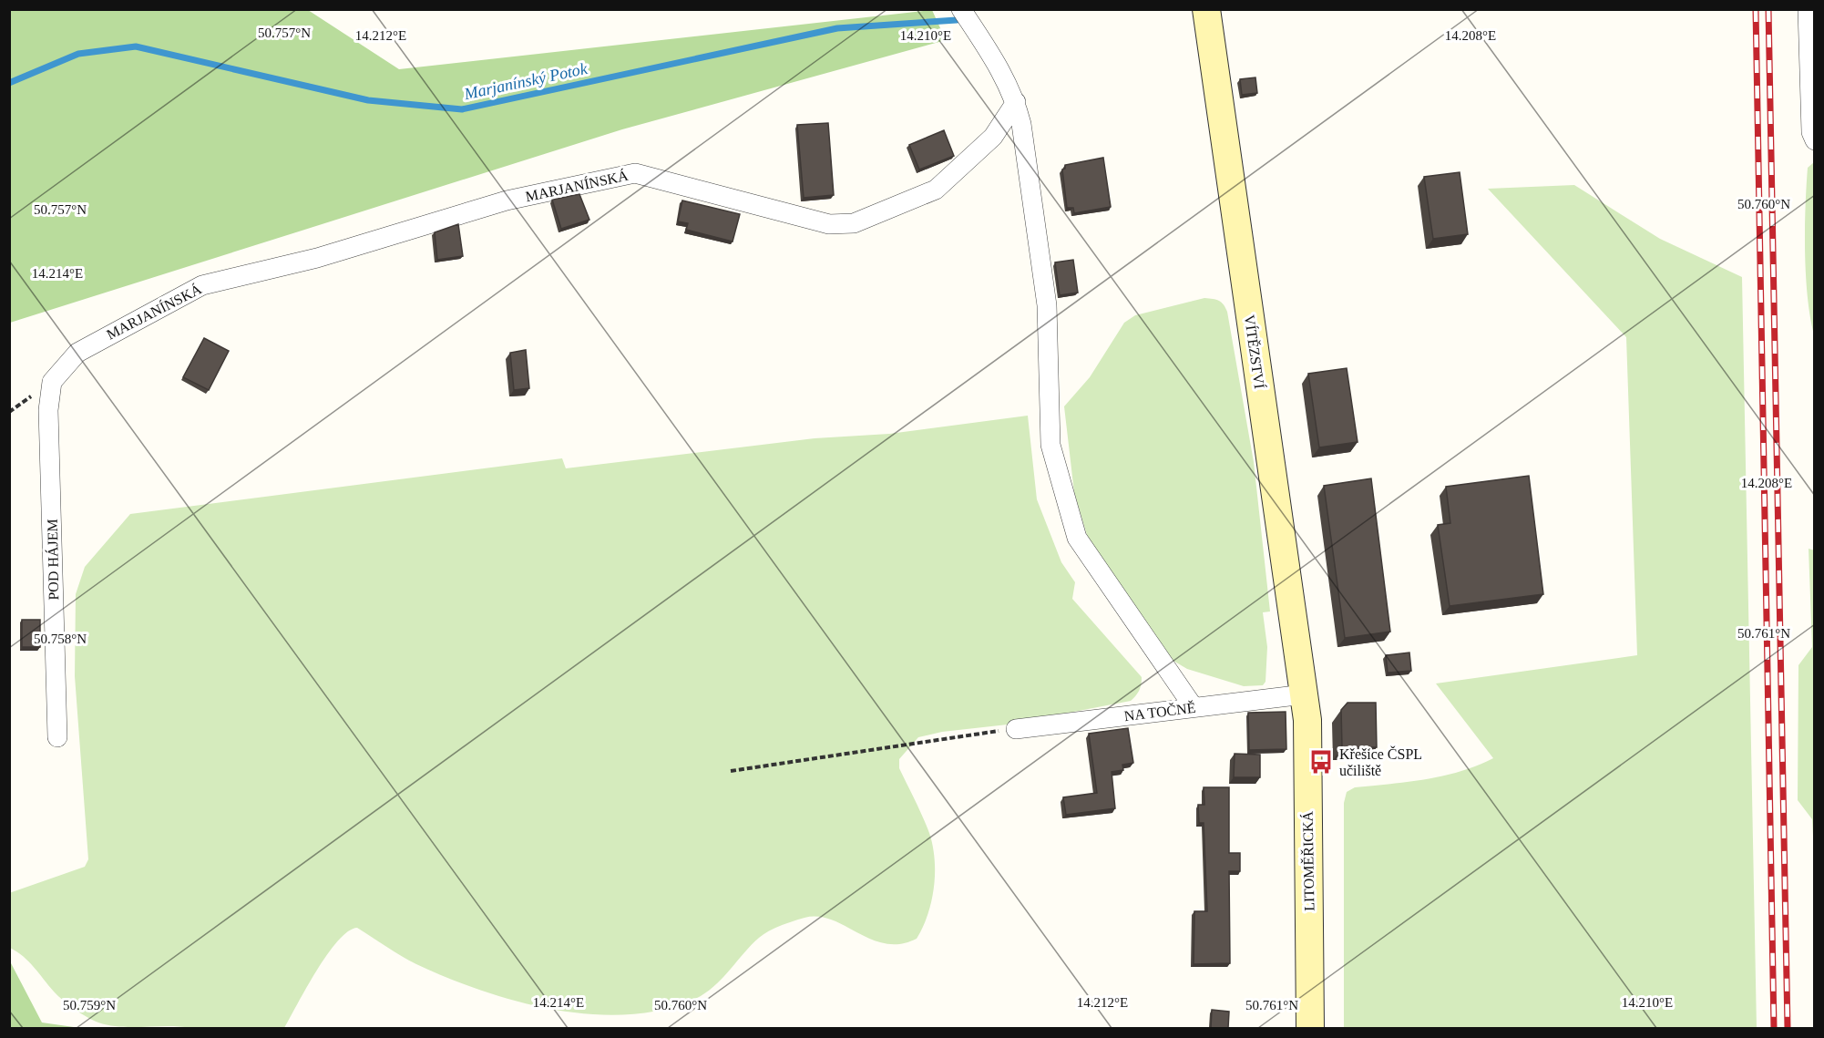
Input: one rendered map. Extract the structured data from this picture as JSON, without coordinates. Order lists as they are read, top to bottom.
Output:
{
  "streets": {
    "main road": ["VÍTĚZSTVÍ", "LITOMĚŘICKÁ"],
    "street": ["MARJANÍNSKÁ", "POD HÁJEM", "NA TOČNĚ"]
  },
  "crossings": [
    ["MARJANÍNSKÁ", "POD HÁJEM"],
    ["VÍTĚZSTVÍ", "NA TOČNĚ"],
    ["VÍTĚZSTVÍ", "LITOMĚŘICKÁ"],
    ["NA TOČNĚ", "LITOMĚŘICKÁ"]
  ],
  "water": ["Marjanínský Potok"],
  "places": {
    "bus stop": ["Křešice ČSPL učiliště"]
  },
  "coordinates": [
    "50.757°N",
    "14.212°E",
    "14.210°E",
    "14.208°E",
    "50.760°N",
    "14.214°E",
    "50.761°N",
    "50.758°N",
    "50.759°N"
  ]
}
